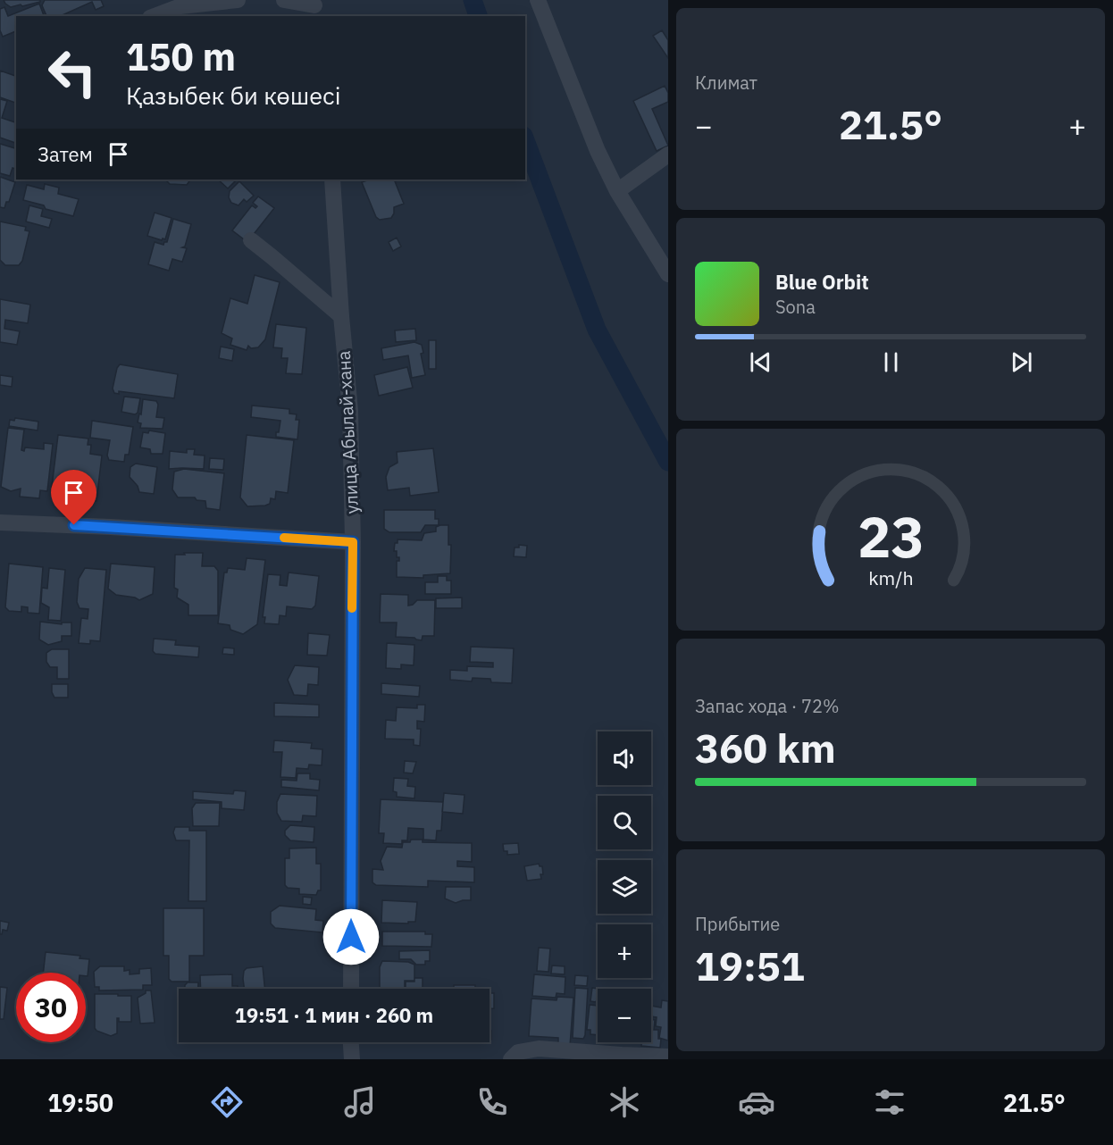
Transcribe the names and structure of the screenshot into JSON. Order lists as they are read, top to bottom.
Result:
{
  "streets": {
    "street": ["улица Абылай-хана"]
  },
  "page": {
    "tile": [
      "Климат",
      ["Запас хода · 72%", "360 km"],
      ["Прибытие", "19:51"]
    ],
    "turn": ["150 m", "Қазыбек би көшесі"],
    "heat": ["−", "21.5°", "+"],
    "then": "Затем",
    "song": ["Blue Orbit", "Sona"],
    "map_buttons": ["+", "−"],
    "limit": "30",
    "trip": "19:51 · 1 мин · 260 m",
    "tabs": ["19:50", "21.5°"],
    "gauge": ["23", "km/h"]
  }
}
